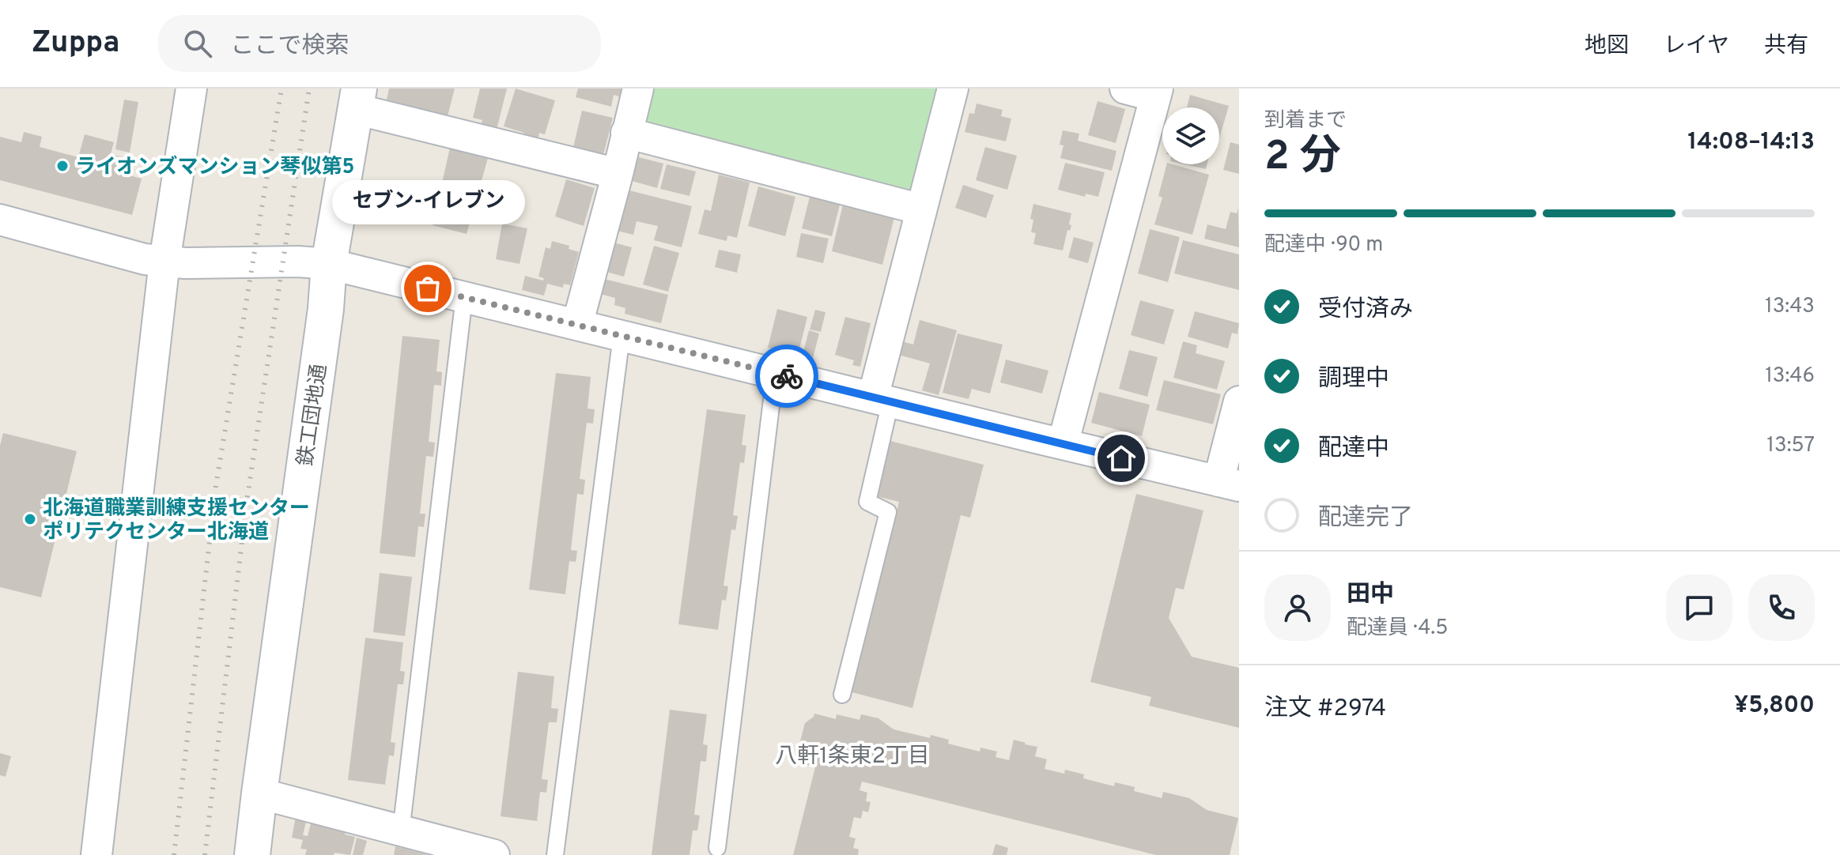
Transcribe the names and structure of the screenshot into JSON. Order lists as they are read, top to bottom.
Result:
{
  "streets": {
    "street": ["鉄工団地通"]
  },
  "districts": ["八軒1条東2丁目"],
  "places": ["ライオンズマンション琴似第5", "セブン-イレブン", "北海道職業訓練支援センター ポリテクセンター北海道"],
  "page": {
    "header": "Zuppa",
    "search": "ここで検索",
    "nav": ["地図", "レイヤ", "共有"],
    "heading": ["2 分", "到着まで", "14:08–14:13"],
    "panel": [
      "田中",
      "配達員 · 4.5",
      "注文 #2974",
      "¥5,800"
    ],
    "bubble": "セブン-イレブン",
    "bar": "配達中 · 90 m",
    "list": [
      ["受付済み", "13:43"],
      ["調理中", "13:46"],
      ["配達中", "13:57"],
      "配達完了"
    ]
  }
}
